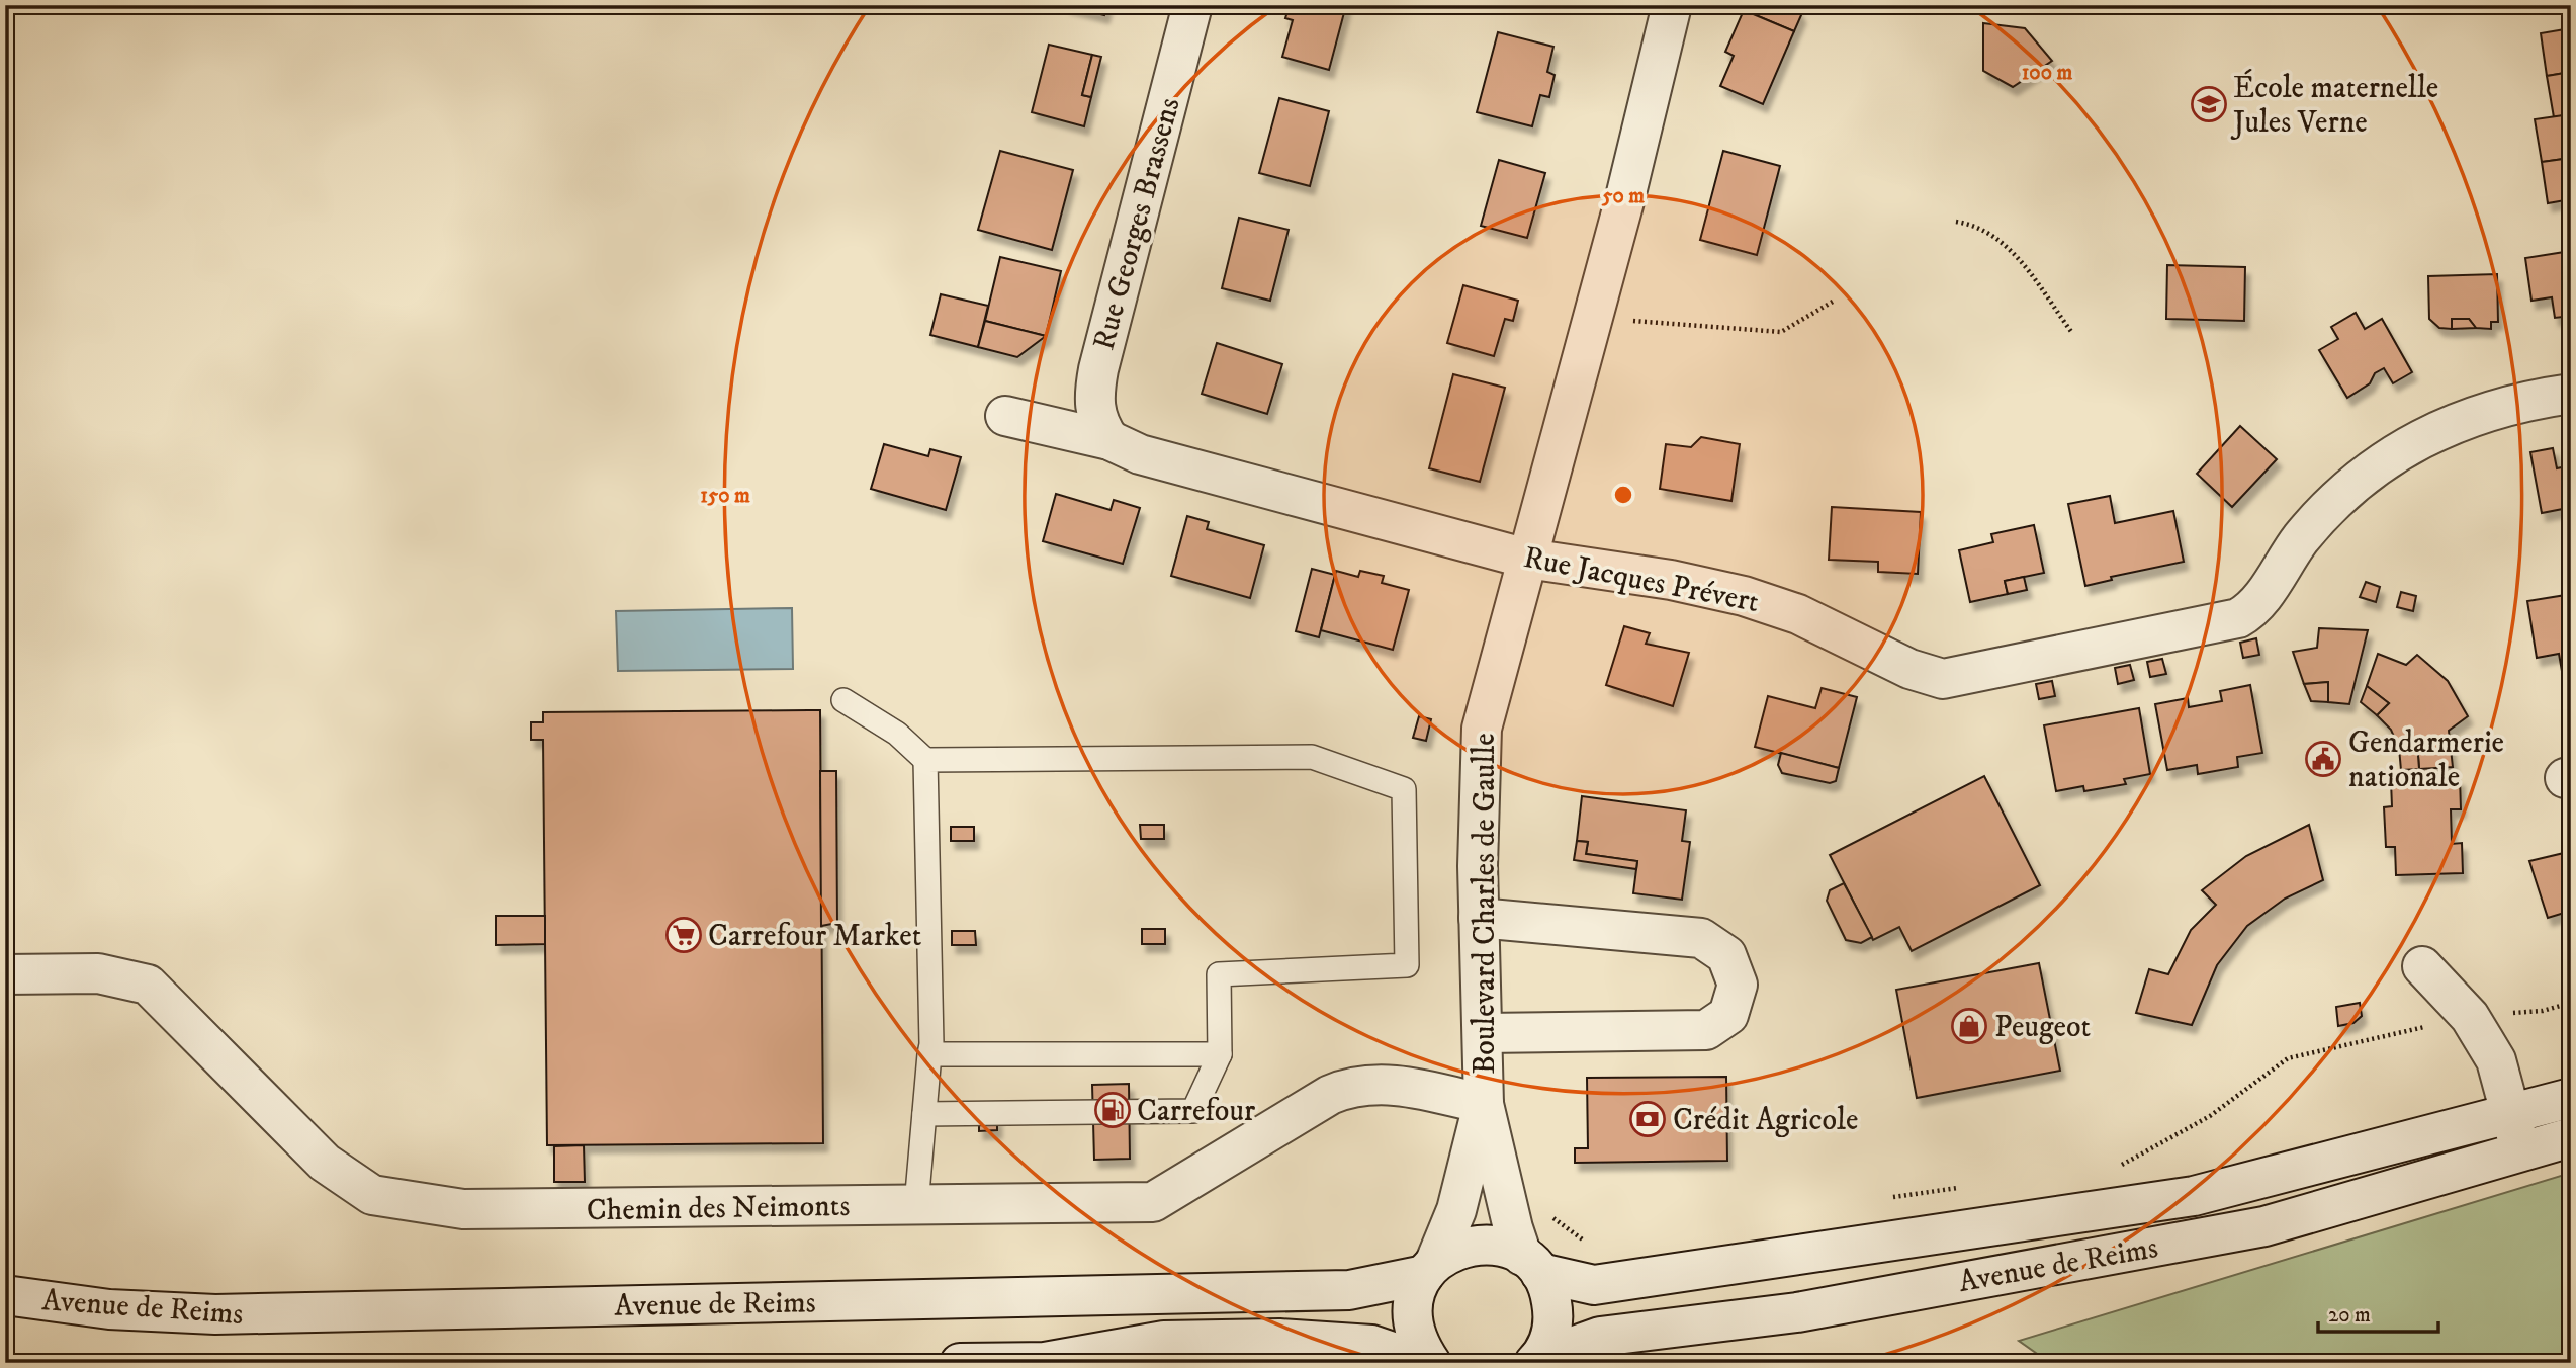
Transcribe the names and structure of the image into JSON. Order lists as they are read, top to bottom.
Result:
{
  "streets": {
    "street": [
      "Rue Georges Brassens",
      "Rue Jacques Prévert",
      "Boulevard Charles de Gaulle",
      "Chemin des Neimonts",
      "Avenue de Reims"
    ]
  },
  "crossings": [
    ["Rue Georges Brassens", "Rue Jacques Prévert"],
    ["Rue Jacques Prévert", "Boulevard Charles de Gaulle"],
    ["Boulevard Charles de Gaulle", "Chemin des Neimonts"],
    ["Boulevard Charles de Gaulle", "Avenue de Reims"]
  ],
  "places": {
    "school or university": ["École maternelle Jules Verne"],
    "public building": ["Gendarmerie nationale"],
    "supermarket": ["Carrefour Market"],
    "shop": ["Peugeot"],
    "fuel station": ["Carrefour"],
    "bank": ["Crédit Agricole"]
  },
  "scale_bar": "20 m",
  "rings": ["100 m", "50 m", "150 m"]
}
